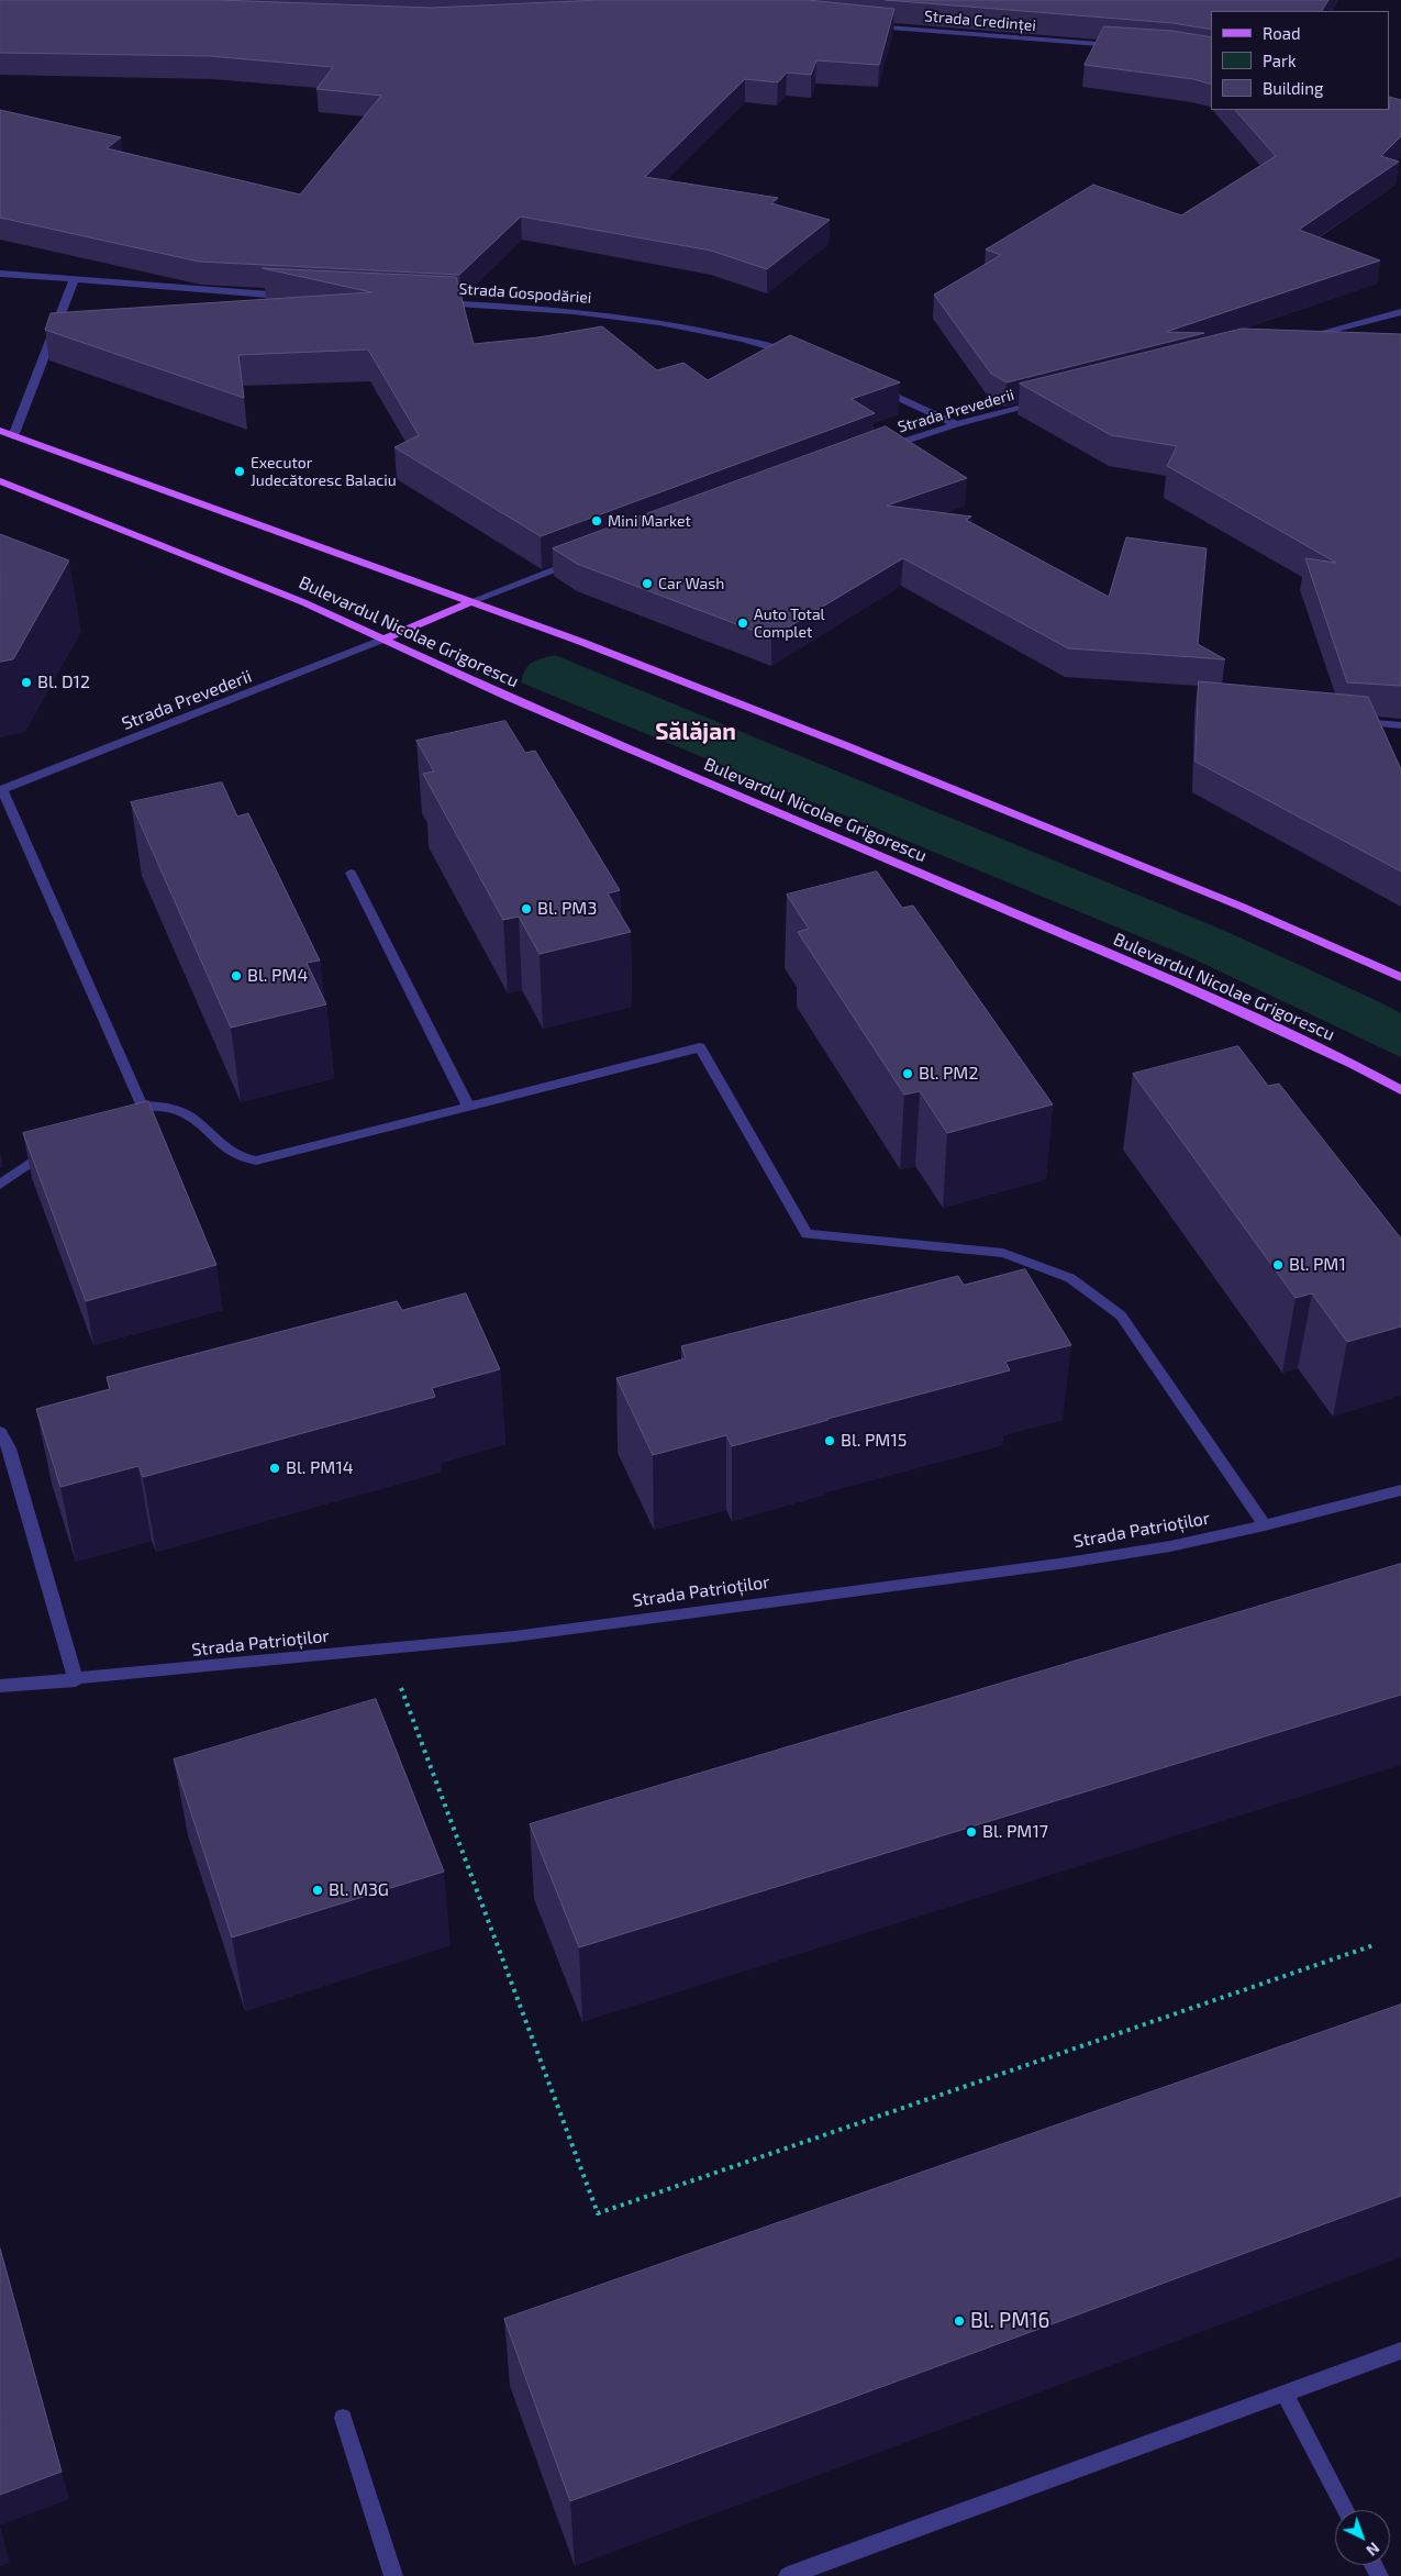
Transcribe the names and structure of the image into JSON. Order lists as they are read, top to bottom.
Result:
{
  "streets": {
    "main road": ["Bulevardul Nicolae Grigorescu"],
    "street": [
      "Strada Credinței",
      "Strada Gospodăriei",
      "Strada Prevederii",
      "Strada Patrioților"
    ]
  },
  "crossings": [
    ["Strada Prevederii", "Bulevardul Nicolae Grigorescu"]
  ],
  "districts": ["Sălăjan"],
  "places": [
    "Executor Judecătoresc Balaciu",
    "Mini Market",
    "Car Wash",
    "Auto Total Complet",
    "Bl. D12",
    "Bl. PM3",
    "Bl. PM4",
    "Bl. PM2",
    "Bl. PM1",
    "Bl. PM15",
    "Bl. PM14",
    "Bl. PM17",
    "Bl. M3G",
    "Bl. PM16"
  ],
  "legend": ["Road", "Park", "Building"],
  "north": "bottom right"
}
